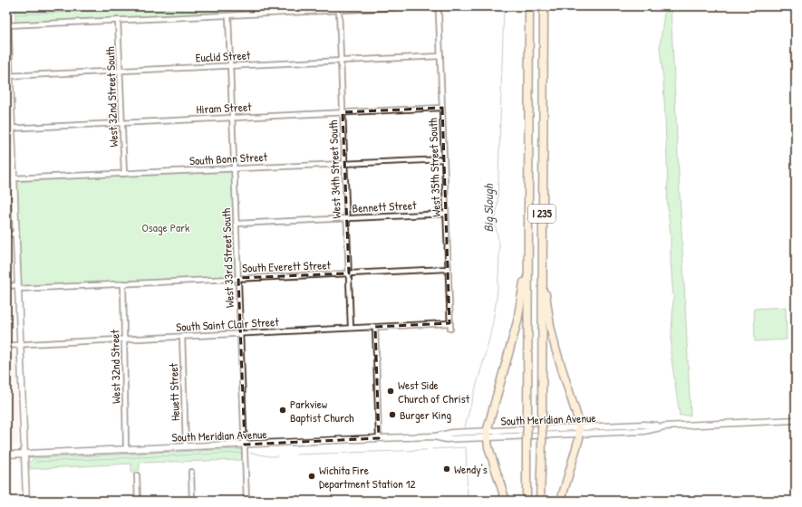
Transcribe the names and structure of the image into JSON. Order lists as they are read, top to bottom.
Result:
{
  "streets": {
    "highway": ["I 235"],
    "main road": ["South Meridian Avenue"],
    "street": [
      "Euclid Street",
      "West 32nd Street South",
      "Hiram Street",
      "South Bonn Street",
      "West 35th Street South",
      "West 34th Street South",
      "Bennett Street",
      "West 33rd Street South",
      "South Everett Street",
      "South Saint Clair Street",
      "West 32nd Street",
      "Heuett Street"
    ]
  },
  "crossings": [
    ["Euclid Street", "West 32nd Street South"],
    ["Euclid Street", "West 35th Street South"],
    ["Euclid Street", "West 34th Street South"],
    ["Euclid Street", "West 33rd Street South"],
    ["West 32nd Street South", "Hiram Street"],
    ["West 32nd Street South", "South Bonn Street"],
    ["Hiram Street", "West 35th Street South"],
    ["Hiram Street", "West 34th Street South"],
    ["Hiram Street", "West 33rd Street South"],
    ["South Bonn Street", "West 35th Street South"],
    ["South Bonn Street", "West 34th Street South"],
    ["South Bonn Street", "West 33rd Street South"],
    ["West 35th Street South", "Bennett Street"],
    ["West 35th Street South", "South Everett Street"],
    ["West 35th Street South", "South Saint Clair Street"],
    ["West 34th Street South", "Bennett Street"],
    ["West 34th Street South", "South Everett Street"],
    ["West 34th Street South", "South Saint Clair Street"],
    ["Bennett Street", "West 33rd Street South"],
    ["West 33rd Street South", "South Everett Street"],
    ["West 33rd Street South", "South Saint Clair Street"],
    ["West 33rd Street South", "South Meridian Avenue"],
    ["South Everett Street", "West 32nd Street"],
    ["South Saint Clair Street", "West 32nd Street"],
    ["South Saint Clair Street", "Heuett Street"],
    ["West 32nd Street", "South Meridian Avenue"],
    ["Heuett Street", "South Meridian Avenue"]
  ],
  "water": ["Big Slough"],
  "parks": ["Osage Park"],
  "places": [
    "West Side Church of Christ",
    "Parkview Baptist Church",
    "Burger King",
    "Wendy's",
    "Wichita Fire Department Station 12"
  ]
}
